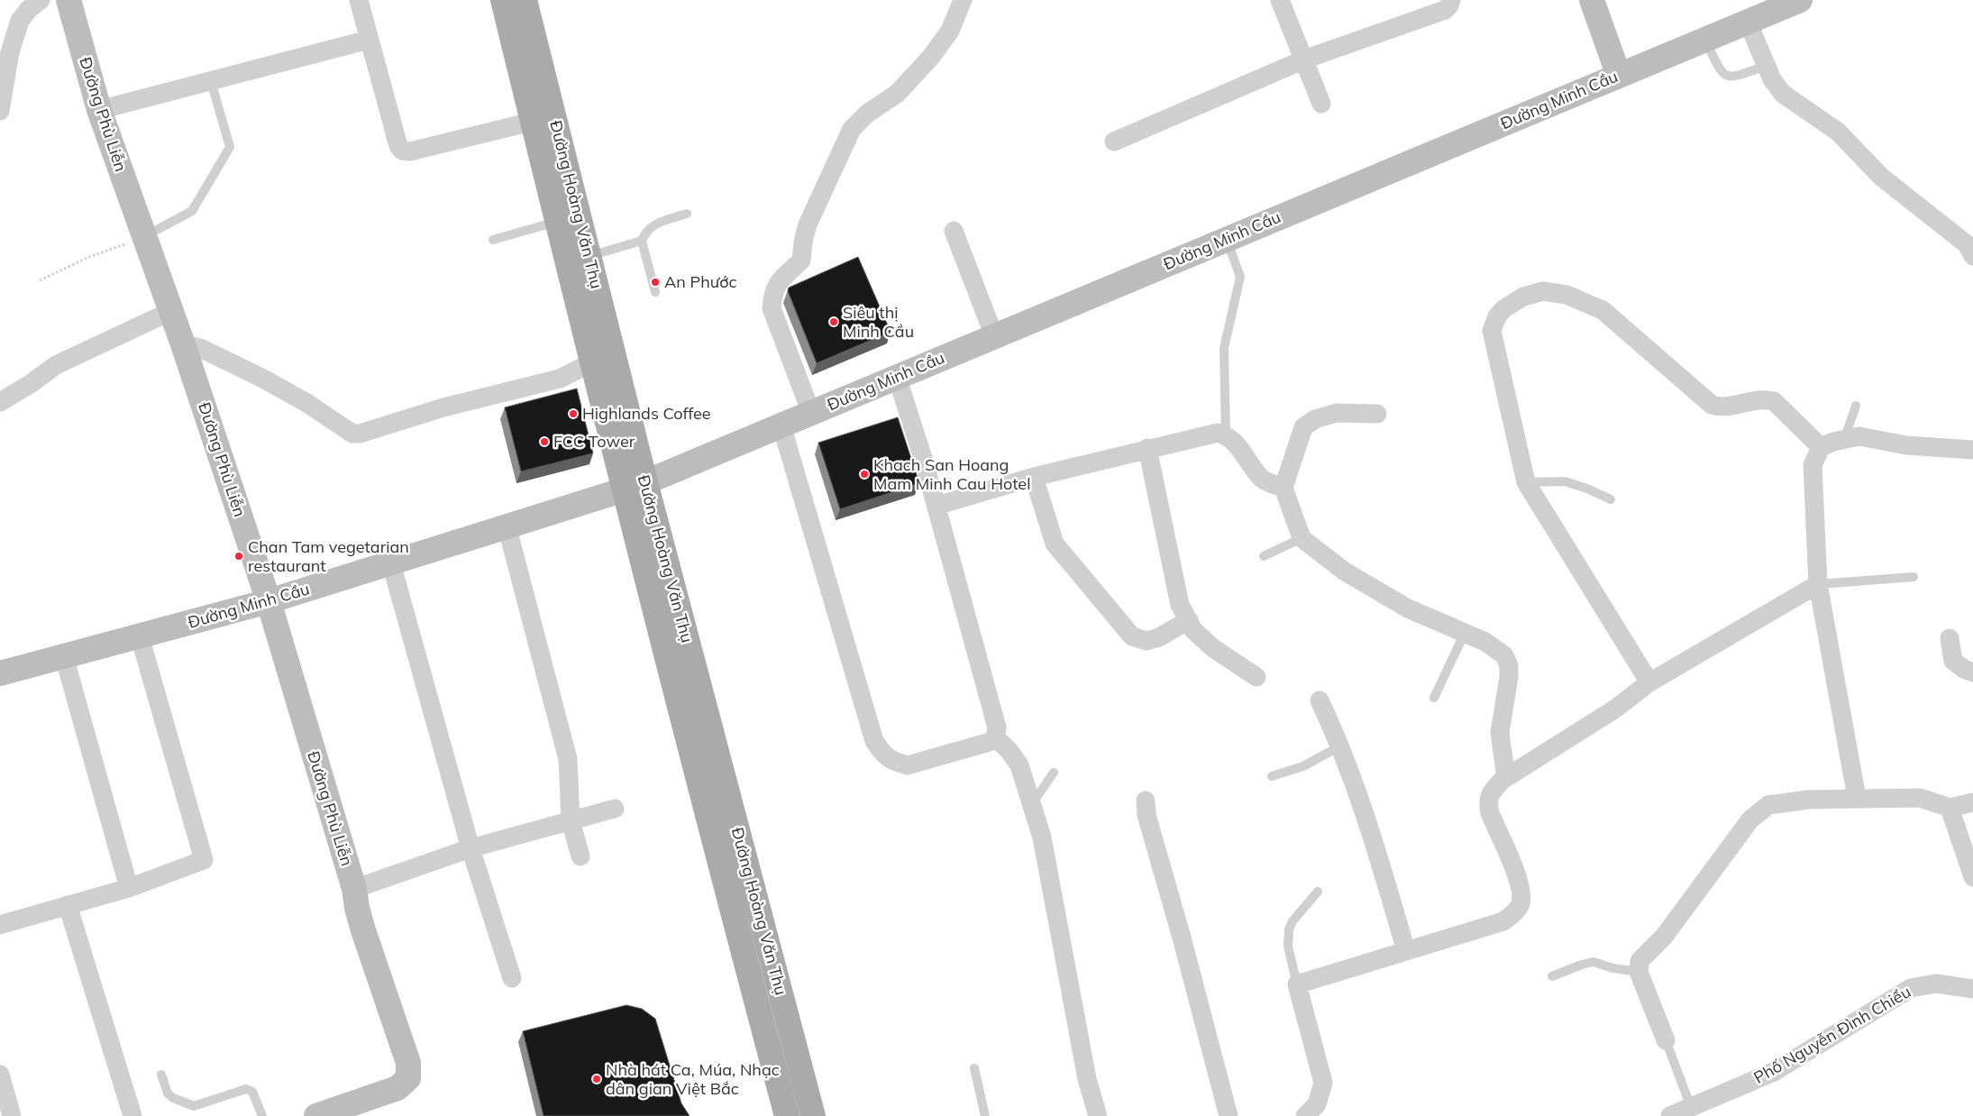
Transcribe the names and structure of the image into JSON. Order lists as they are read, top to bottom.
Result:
{
  "streets": {
    "main road": ["Đường Hoàng Văn Thụ"],
    "street": ["Đường Minh Cầu", "Đường Phù Liễn", "Phố Nguyễn Đình Chiểu"]
  },
  "crossings": [
    ["Đường Minh Cầu", "Đường Phù Liễn"],
    ["Đường Minh Cầu", "Đường Hoàng Văn Thụ"]
  ],
  "places": [
    "An Phước",
    "Siêu thị Minh Cầu",
    "Highlands Coffee",
    "FCC Tower",
    "Khach San Hoang Mam Minh Cau Hotel",
    "Chan Tam vegetarian restaurant",
    "Nhà hát Ca, Múa, Nhạc dân gian Việt Bắc"
  ]
}
